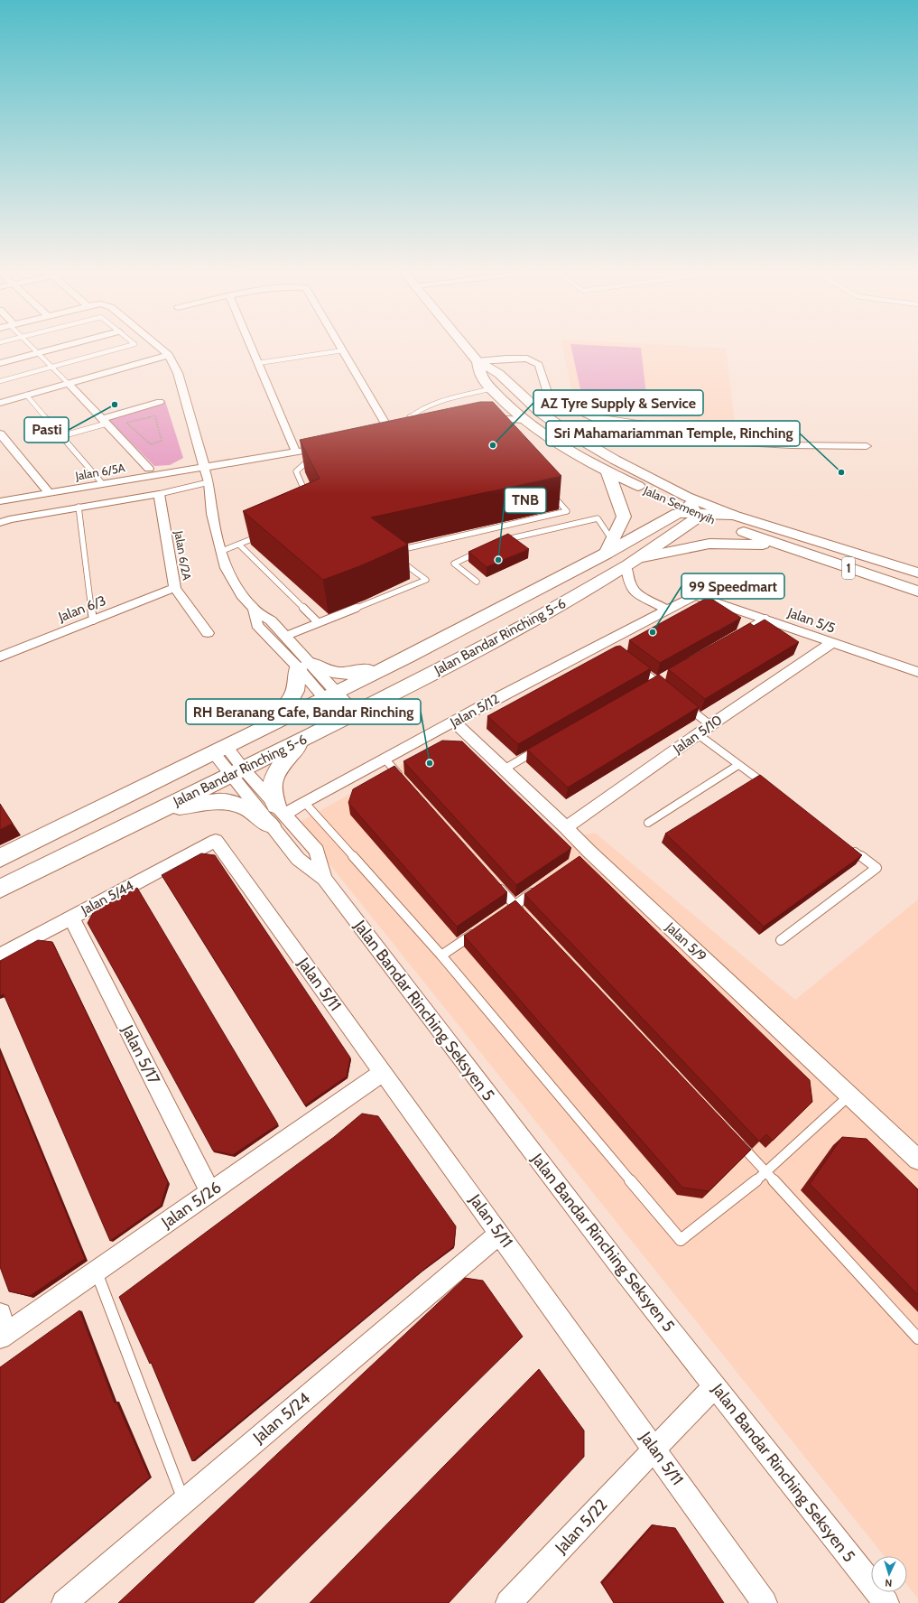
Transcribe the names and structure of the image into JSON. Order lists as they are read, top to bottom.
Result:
{
  "streets": {
    "main road": ["Jalan Semenyih", "1", "Jalan Bandar Rinching 5-6"],
    "street": [
      "Jalan 6/5A",
      "Jalan 6/2A",
      "Jalan 6/3",
      "Jalan 5/5",
      "Jalan 5/12",
      "Jalan 5/10",
      "Jalan 5/44",
      "Jalan 5/9",
      "Jalan 5/11",
      "Jalan Bandar Rinching Seksyen 5",
      "Jalan 5/17",
      "Jalan 5/26",
      "Jalan 5/24",
      "Jalan 5/22"
    ]
  },
  "crossings": [
    ["Jalan Semenyih", "Jalan Bandar Rinching 5-6"],
    ["Jalan 6/2A", "Jalan 6/3"],
    ["Jalan 5/5", "Jalan 5/12"],
    ["Jalan 5/5", "Jalan 5/10"],
    ["Jalan 5/12", "Jalan 5/9"],
    ["Jalan 5/12", "Jalan Bandar Rinching Seksyen 5"],
    ["Jalan 5/10", "Jalan 5/9"],
    ["Jalan 5/44", "Jalan 5/11"],
    ["Jalan 5/44", "Jalan 5/17"],
    ["Jalan 5/11", "Jalan 5/26"],
    ["Jalan 5/11", "Jalan 5/24"],
    ["Jalan 5/11", "Jalan 5/22"],
    ["Jalan Bandar Rinching Seksyen 5", "Jalan 5/22"],
    ["Jalan 5/17", "Jalan 5/26"]
  ],
  "places": [
    "Pasti",
    "AZ Tyre Supply & Service",
    "Sri Mahamariamman Temple, Rinching",
    "TNB",
    "99 Speedmart",
    "RH Beranang Cafe, Bandar Rinching"
  ],
  "north": "bottom"
}
